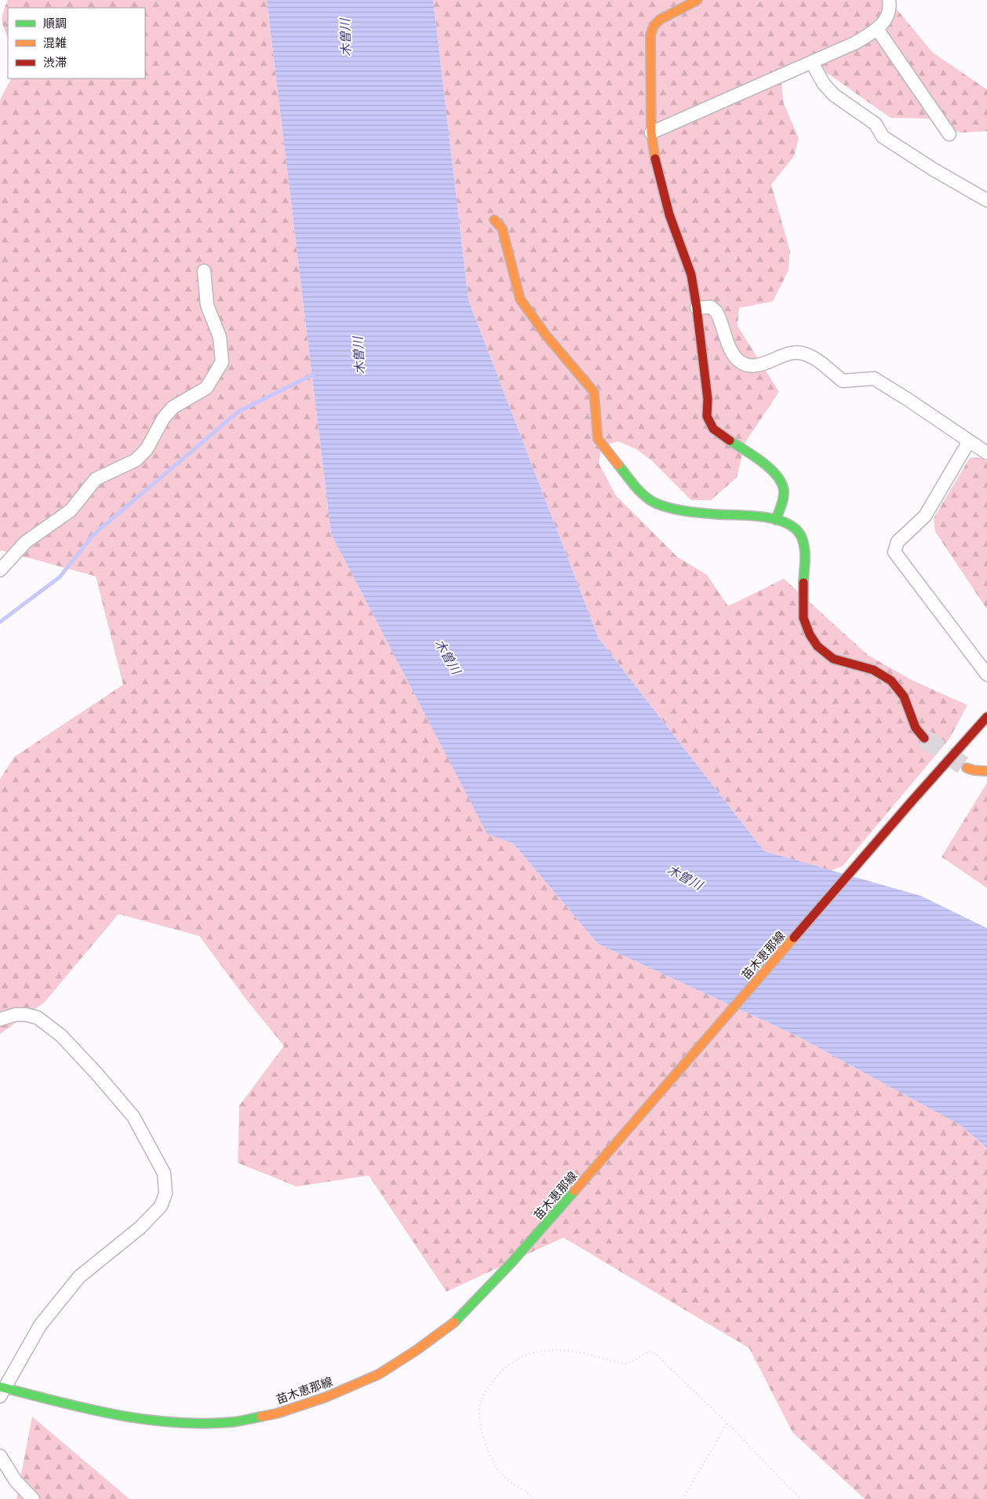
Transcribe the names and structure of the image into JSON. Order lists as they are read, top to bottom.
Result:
{
  "streets": {
    "street": ["苗木恵那線"]
  },
  "water": ["木曽川"],
  "legend": ["順調", "混雑", "渋滞"]
}
